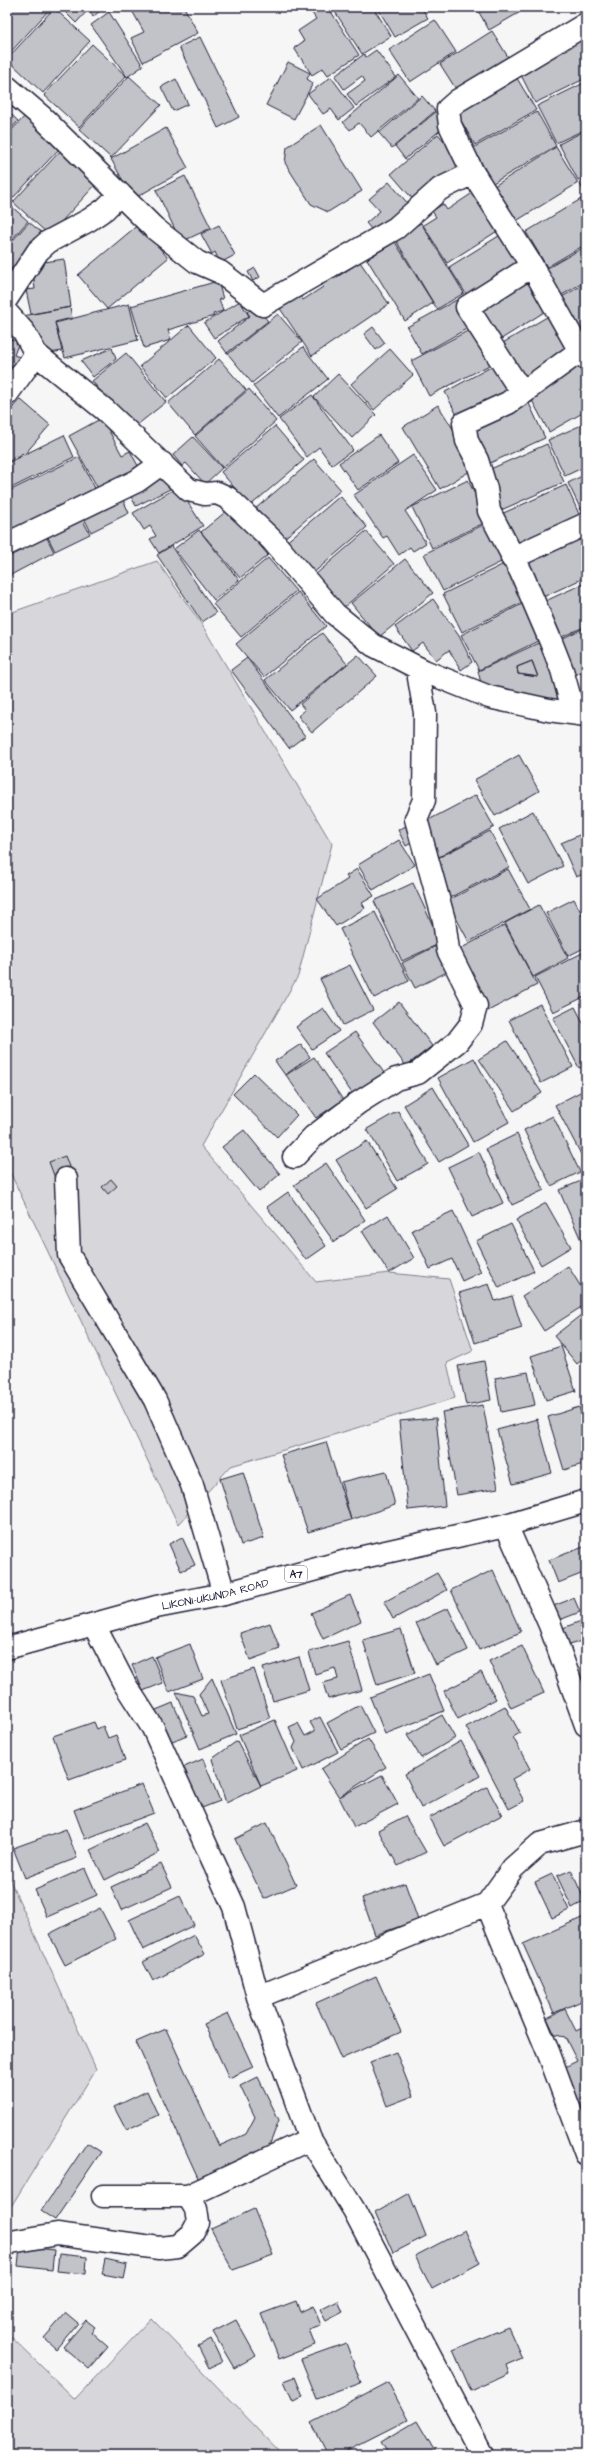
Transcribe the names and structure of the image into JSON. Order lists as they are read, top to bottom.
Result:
{
  "streets": {
    "main road": ["A7", "LIKONI-UKUNDA ROAD"]
  }
}
